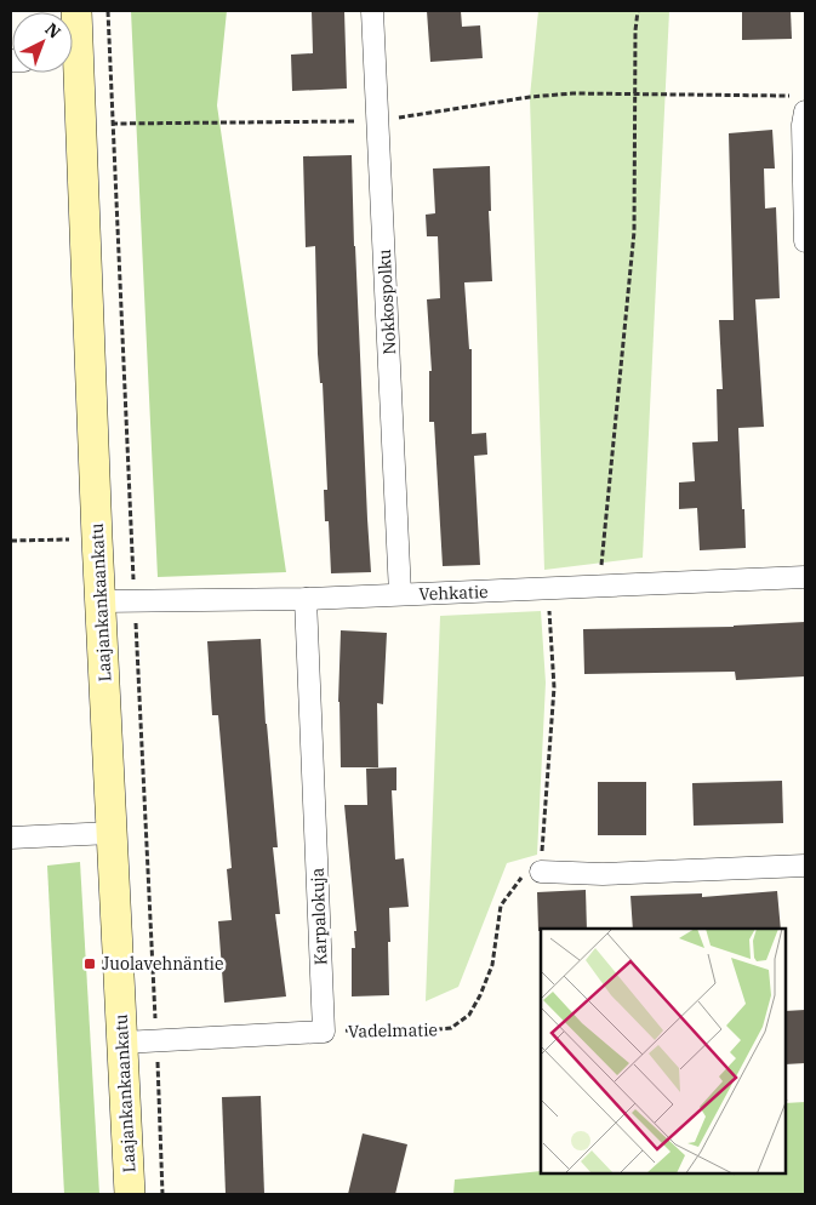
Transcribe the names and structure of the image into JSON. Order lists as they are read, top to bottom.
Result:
{
  "streets": {
    "street": [
      "Nokkospolku",
      "Vehkatie",
      "Laajankankaankatu",
      "Karpalokuja"
    ],
    "path": ["Vadelmatie"]
  },
  "crossings": [
    ["Nokkospolku", "Vehkatie"],
    ["Vehkatie", "Laajankankaankatu"],
    ["Vehkatie", "Karpalokuja"],
    ["Karpalokuja", "Vadelmatie"]
  ],
  "places": {
    "transit": ["Juolavehnäntie"]
  },
  "north": "top right"
}
